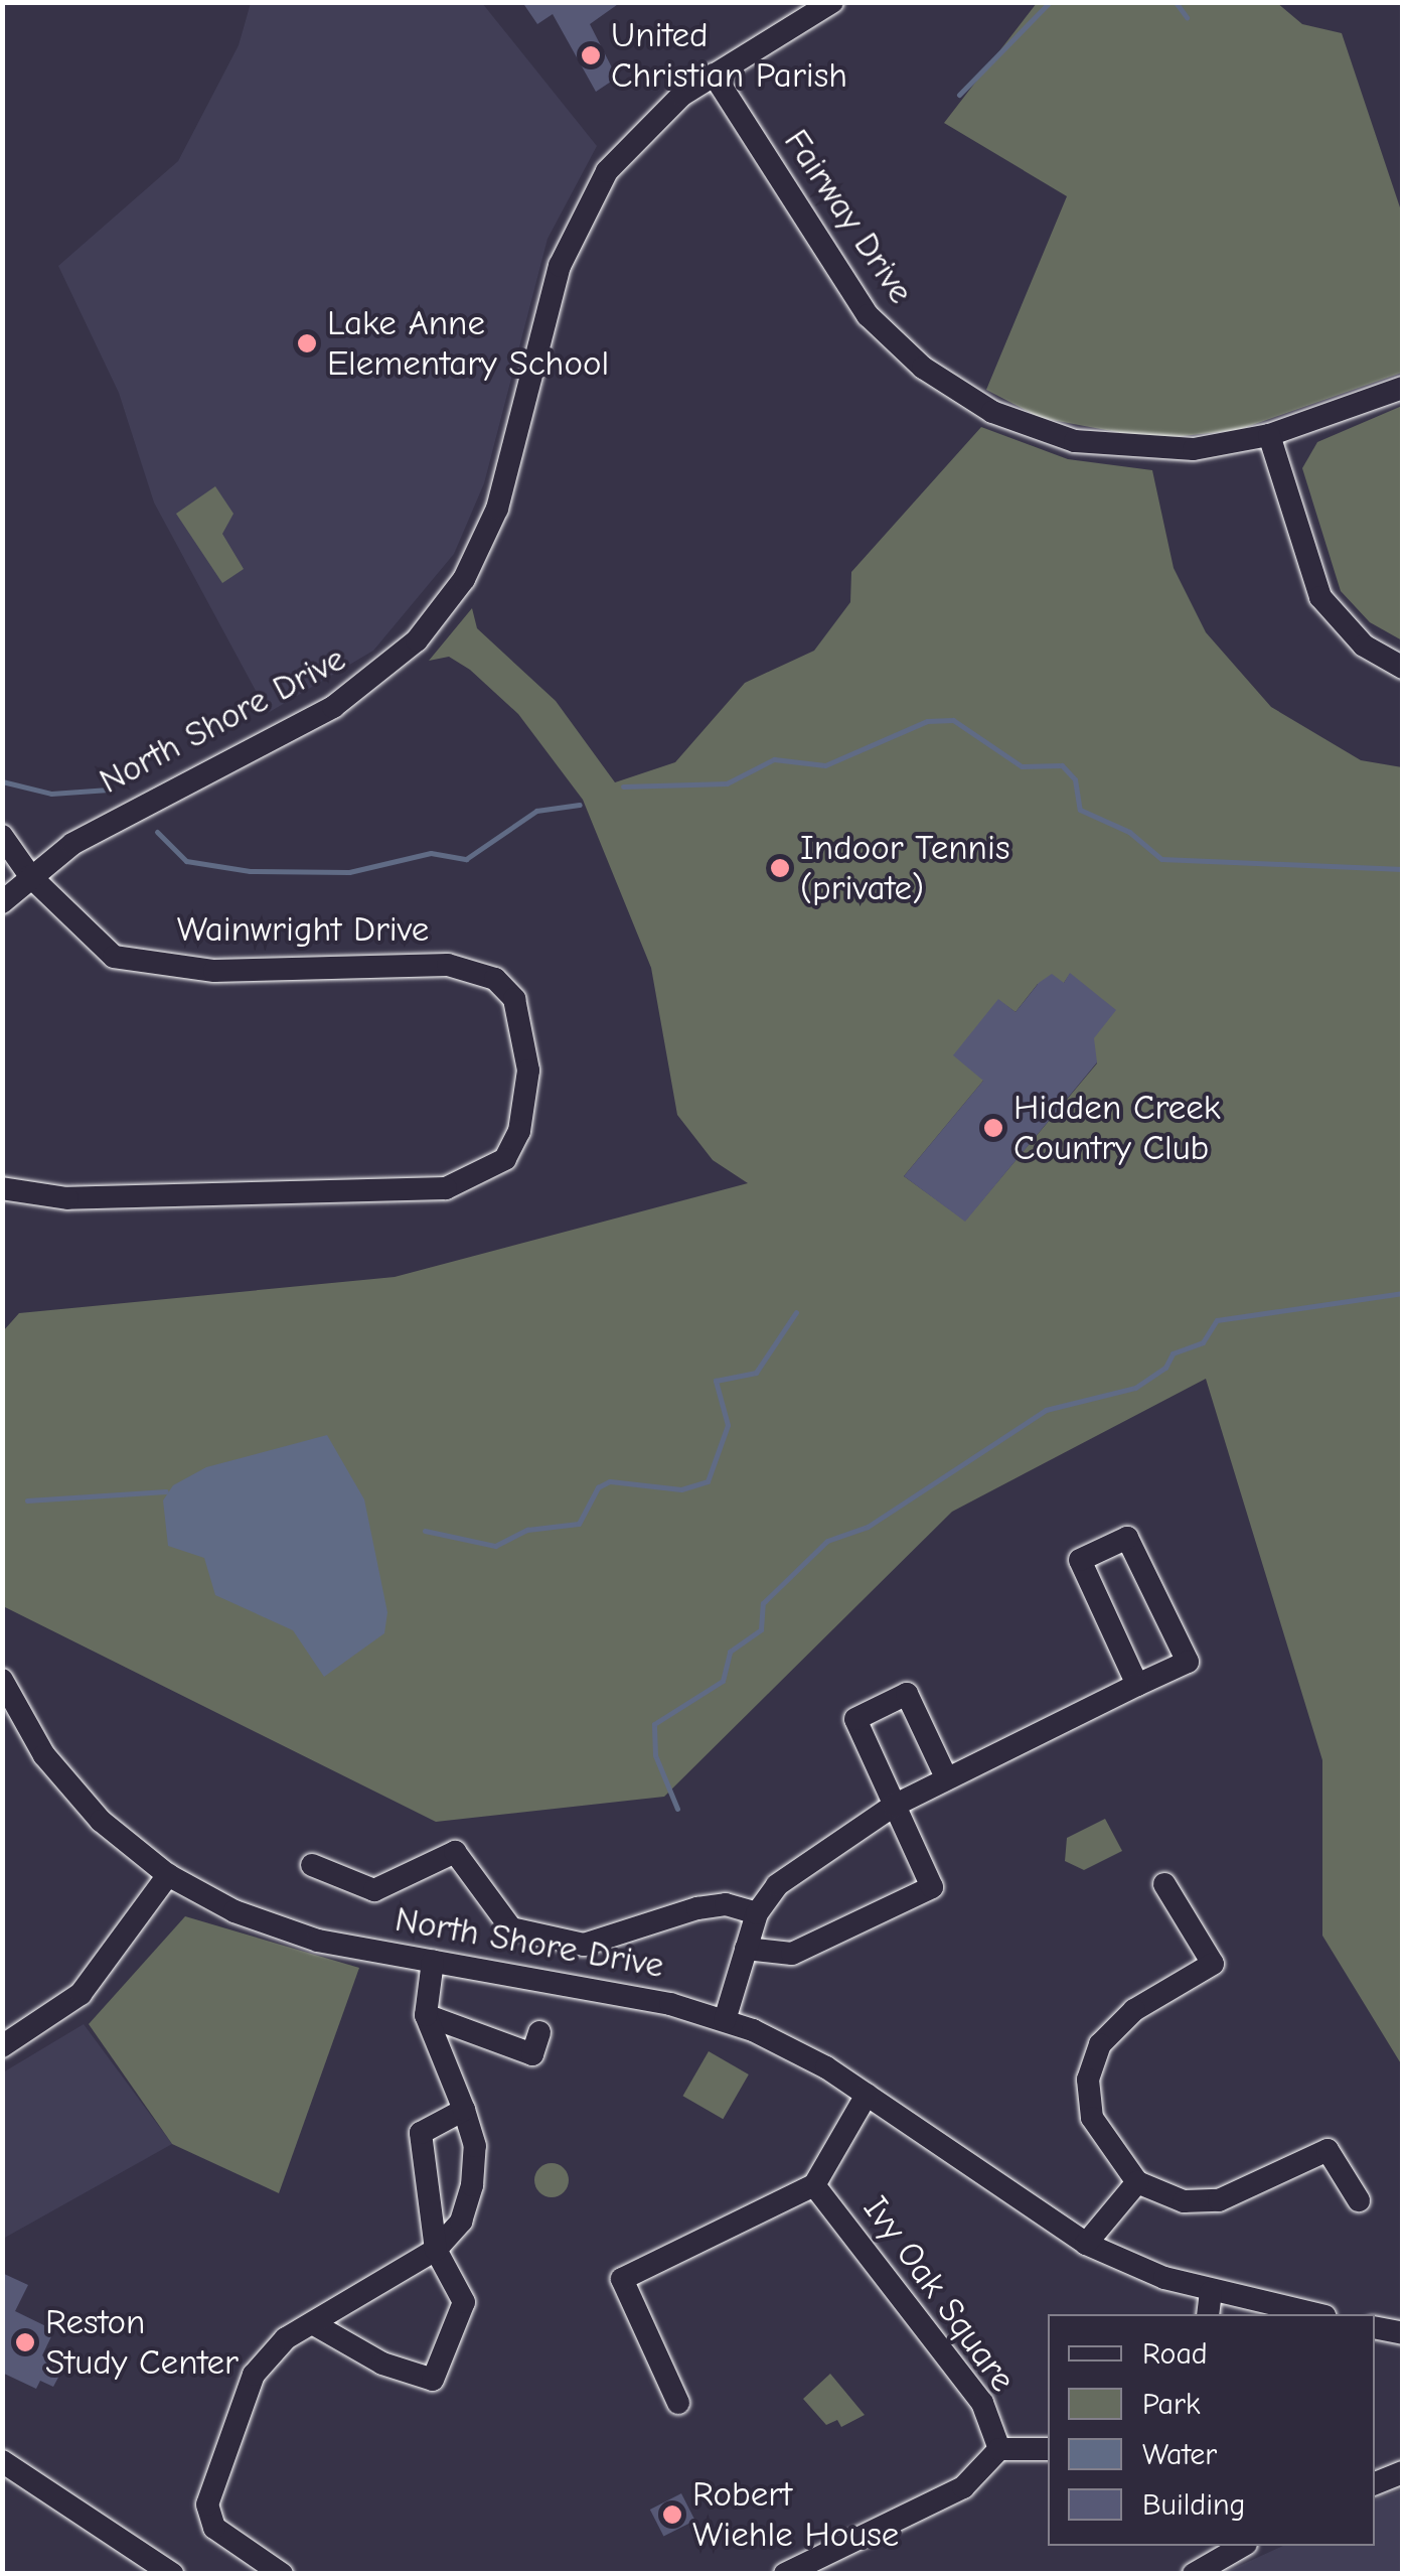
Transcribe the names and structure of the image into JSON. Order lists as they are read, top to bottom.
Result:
{
  "streets": {
    "street": [
      "Fairway Drive",
      "North Shore Drive",
      "Wainwright Drive",
      "Ivy Oak Square"
    ]
  },
  "crossings": [
    ["Fairway Drive", "North Shore Drive"],
    ["North Shore Drive", "Wainwright Drive"],
    ["North Shore Drive", "Ivy Oak Square"]
  ],
  "places": [
    "United Christian Parish",
    "Lake Anne Elementary School",
    "Indoor Tennis (private)",
    "Hidden Creek Country Club",
    "Reston Study Center",
    "Robert Wiehle House"
  ],
  "legend": [
    "Road",
    "Park",
    "Water",
    "Building"
  ]
}
